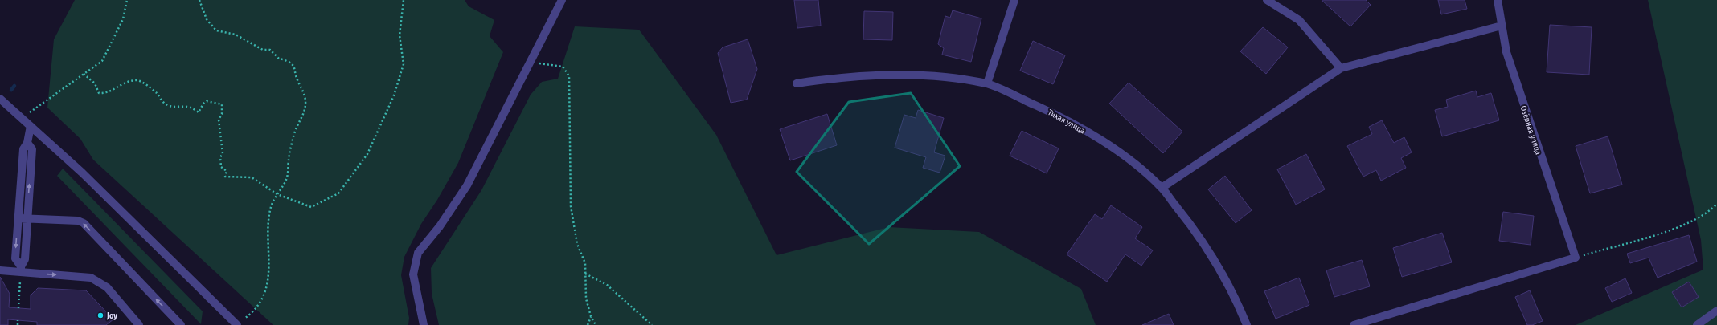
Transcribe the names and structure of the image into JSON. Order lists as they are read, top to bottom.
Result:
{
  "streets": {
    "street": ["Тихая улица", "Озёрная улица"]
  },
  "places": ["Joy"]
}
